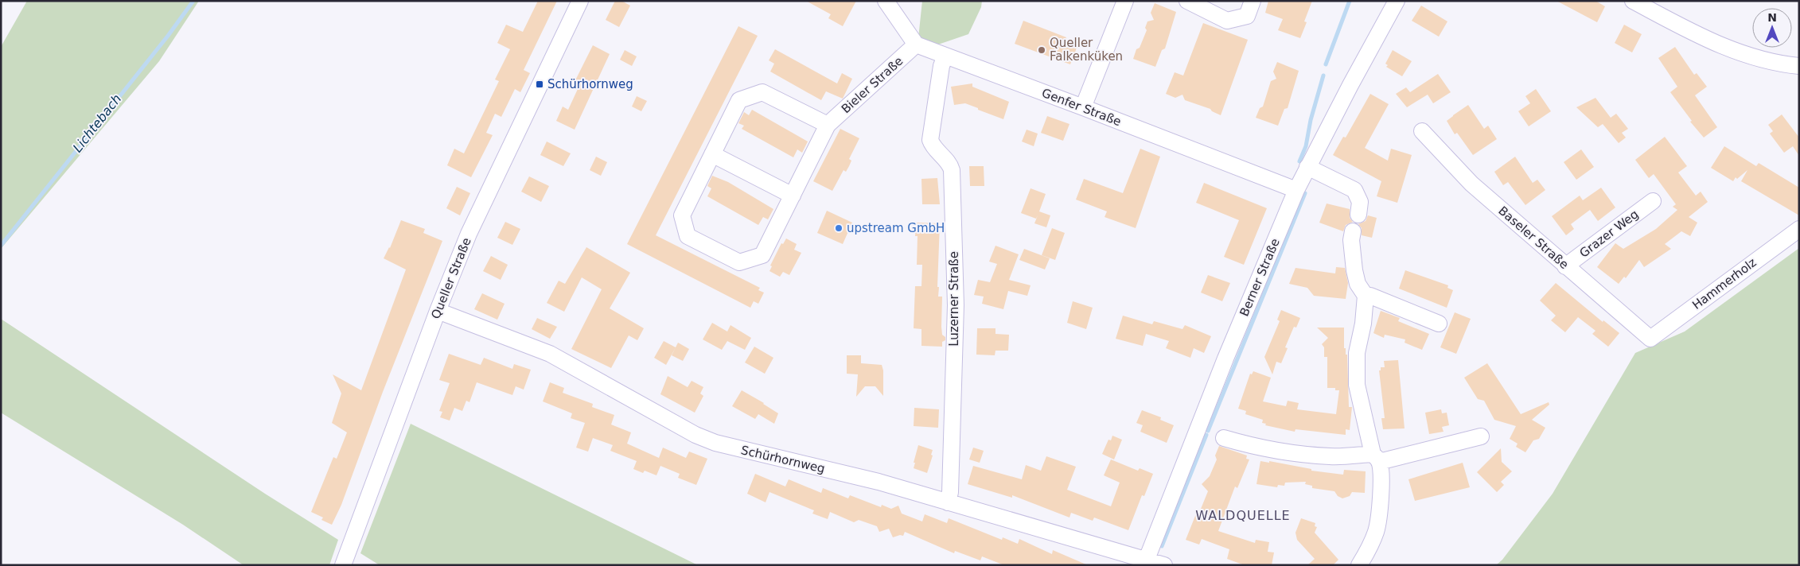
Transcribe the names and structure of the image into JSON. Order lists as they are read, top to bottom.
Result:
{
  "streets": {
    "street": [
      "Bieler Straße",
      "Genfer Straße",
      "Grazer Weg",
      "Baseler Straße",
      "Berner Straße",
      "Queller Straße",
      "Hammerholz",
      "Luzerner Straße",
      "Schürhornweg"
    ]
  },
  "crossings": [
    ["Bieler Straße", "Genfer Straße"],
    ["Genfer Straße", "Berner Straße"],
    ["Genfer Straße", "Luzerner Straße"],
    ["Grazer Weg", "Baseler Straße"],
    ["Baseler Straße", "Hammerholz"],
    ["Berner Straße", "Schürhornweg"],
    ["Queller Straße", "Schürhornweg"],
    ["Luzerner Straße", "Schürhornweg"]
  ],
  "districts": ["WALDQUELLE"],
  "water": ["Lichtebach"],
  "places": {
    "other": ["Queller Falkenküken", "upstream GmbH"],
    "transit": ["Schürhornweg"]
  },
  "north": "top"
}
